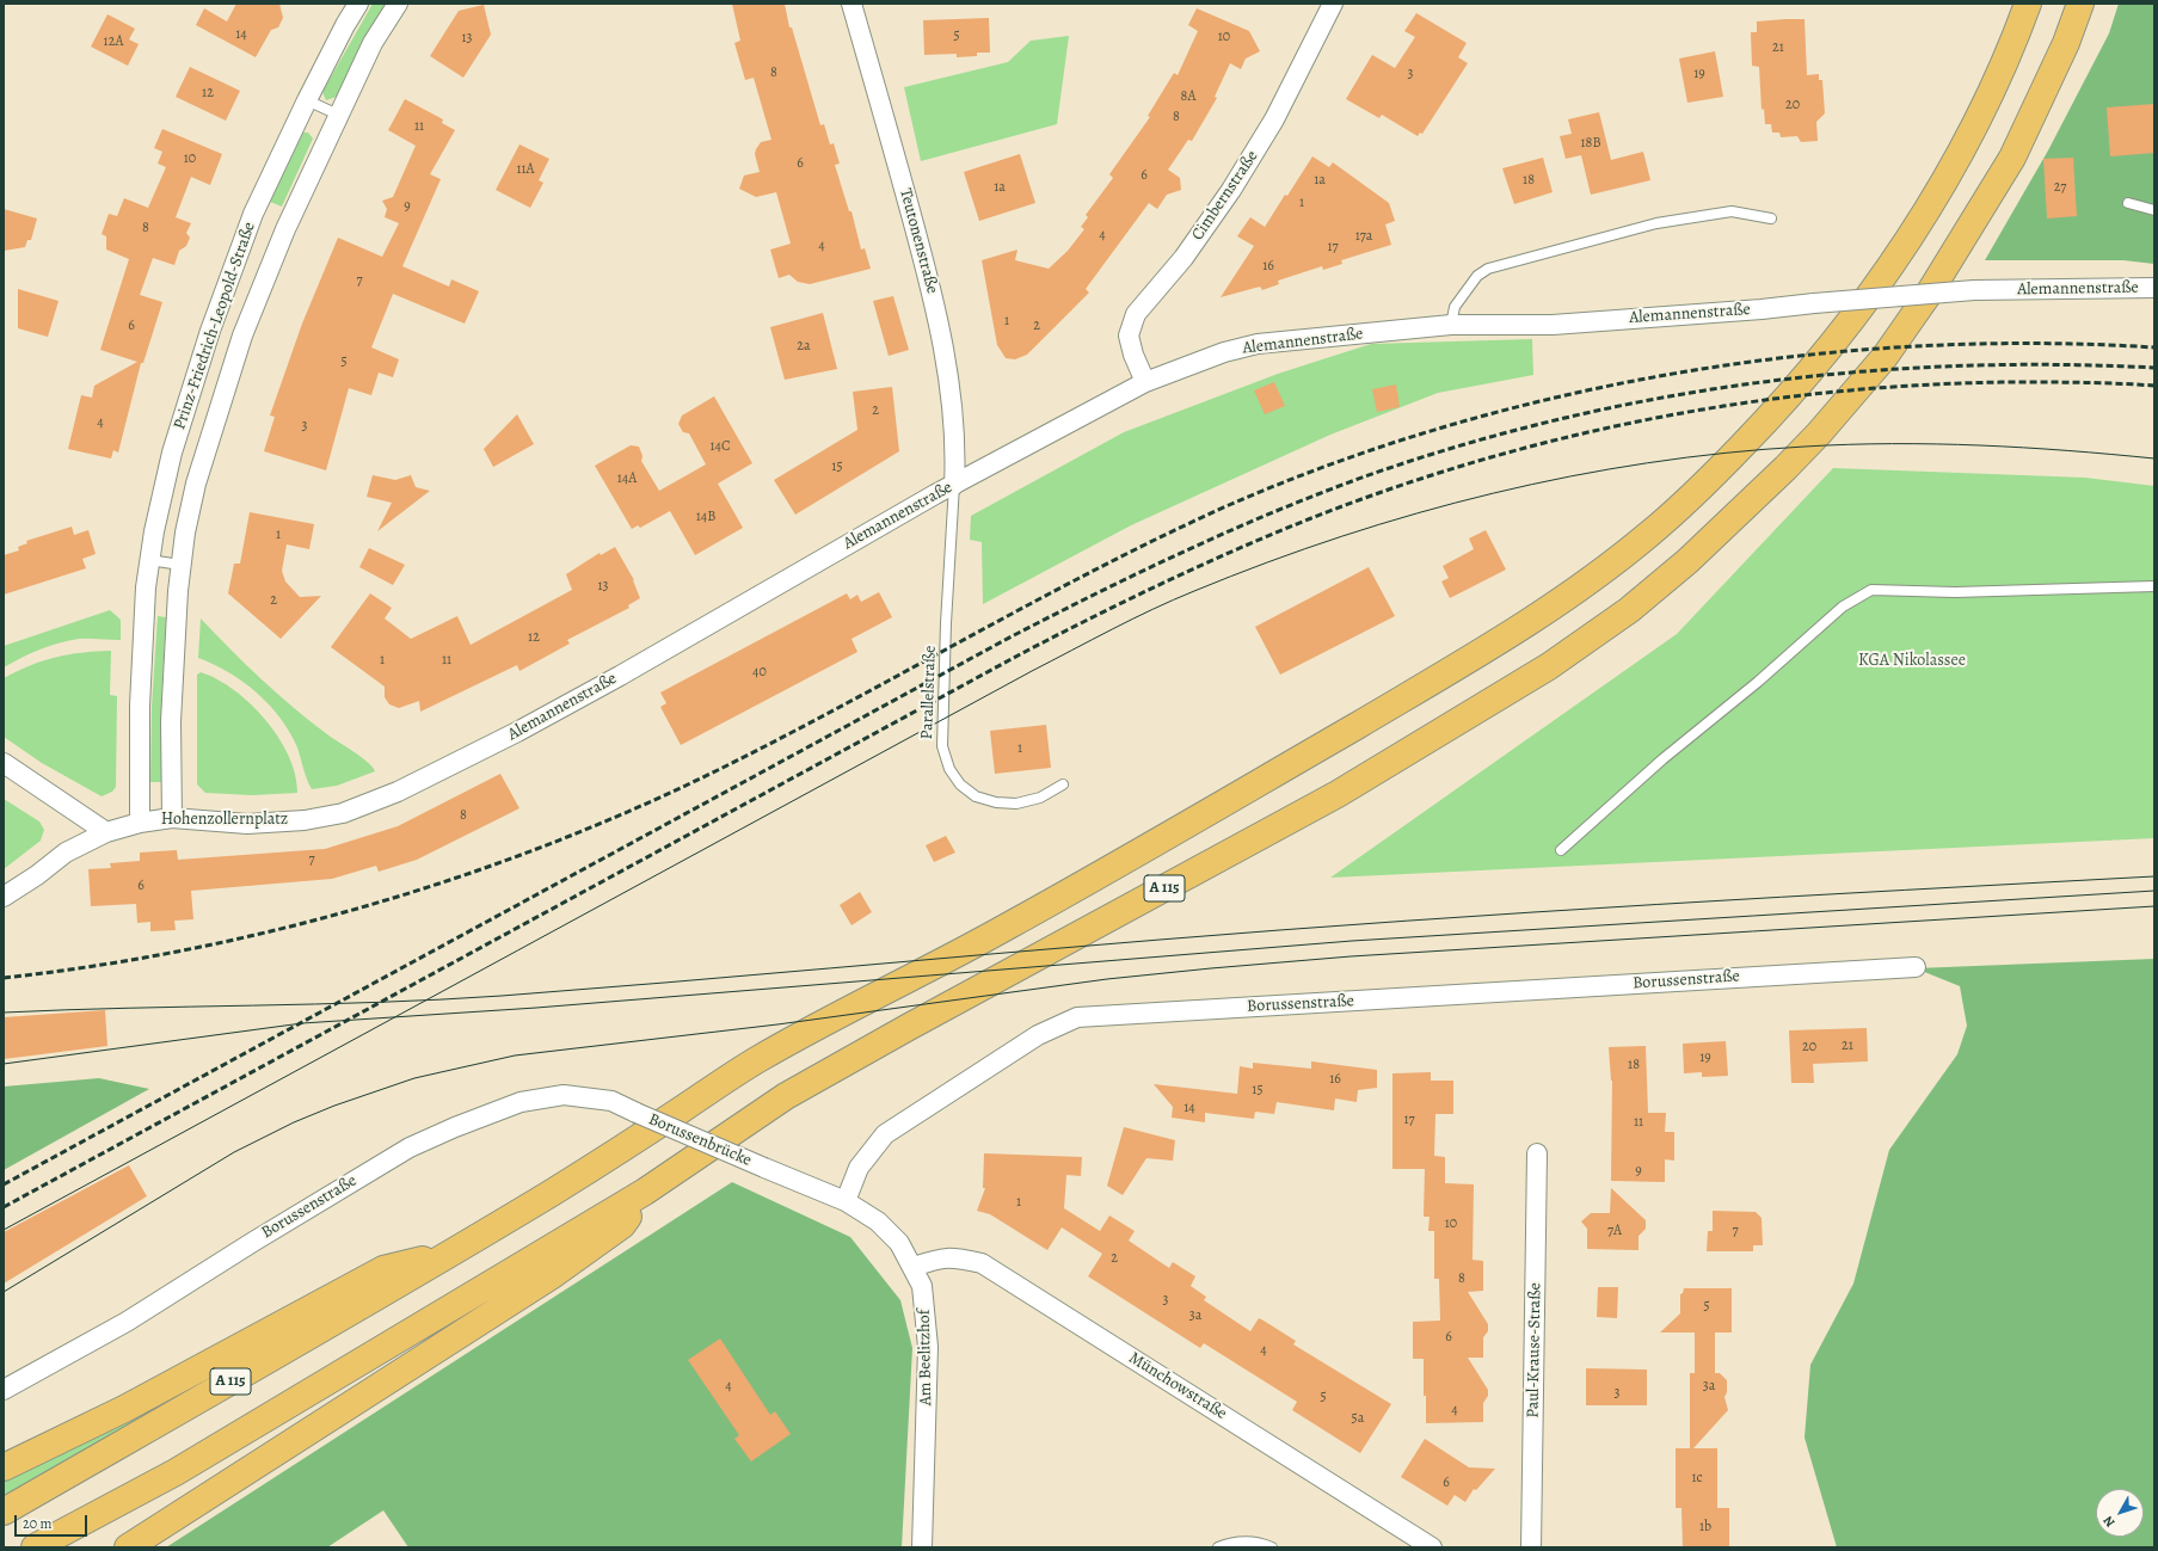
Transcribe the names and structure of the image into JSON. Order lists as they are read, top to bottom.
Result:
{
  "streets": {
    "highway": ["A 115"],
    "street": [
      "Cimbernstraße",
      "Teutonenstraße",
      "Alemannenstraße",
      "Prinz-Friedrich-Leopold-Straße",
      "Hohenzollernplatz",
      "Borussenstraße",
      "Borussenbrücke",
      "Paul-Krause-Straße",
      "Am Beelitzhof",
      "Münchowstraße"
    ],
    "lane": ["Parallelstraße"]
  },
  "crossings": [
    ["Cimbernstraße", "Alemannenstraße"],
    ["Teutonenstraße", "Alemannenstraße"],
    ["Teutonenstraße", "Parallelstraße"],
    ["Alemannenstraße", "Parallelstraße"],
    ["Alemannenstraße", "Hohenzollernplatz"],
    ["Prinz-Friedrich-Leopold-Straße", "Hohenzollernplatz"],
    ["Borussenstraße", "Borussenbrücke"],
    ["Borussenstraße", "Am Beelitzhof"],
    ["Borussenbrücke", "Am Beelitzhof"],
    ["Am Beelitzhof", "Münchowstraße"]
  ],
  "parks": ["KGA Nikolassee"],
  "house_numbers": [
    "14",
    "5",
    "10",
    "13",
    "12A",
    "21",
    "8",
    "3",
    "19",
    "12",
    "8A",
    "20",
    "8",
    "11",
    "18B",
    "10",
    "6",
    "11A",
    "6",
    "1a",
    "18",
    "1a",
    "27",
    "1",
    "9",
    "8",
    "4",
    "17a",
    "4",
    "17",
    "16",
    "7",
    "1",
    "6",
    "2",
    "2a",
    "5",
    "2",
    "4",
    "3",
    "14C",
    "15",
    "14A",
    "14B",
    "1",
    "13",
    "2",
    "12",
    "1",
    "11",
    "40",
    "1",
    "8",
    "7",
    "6",
    "21",
    "20",
    "19",
    "18",
    "16",
    "15",
    "14",
    "17",
    "11",
    "9",
    "1",
    "10",
    "7A",
    "7",
    "2",
    "8",
    "3",
    "5",
    "3a",
    "6",
    "4",
    "4",
    "3a",
    "3",
    "5",
    "4",
    "5a",
    "1c",
    "6",
    "1b"
  ],
  "scale_bar": "20 m",
  "north": "bottom left"
}
